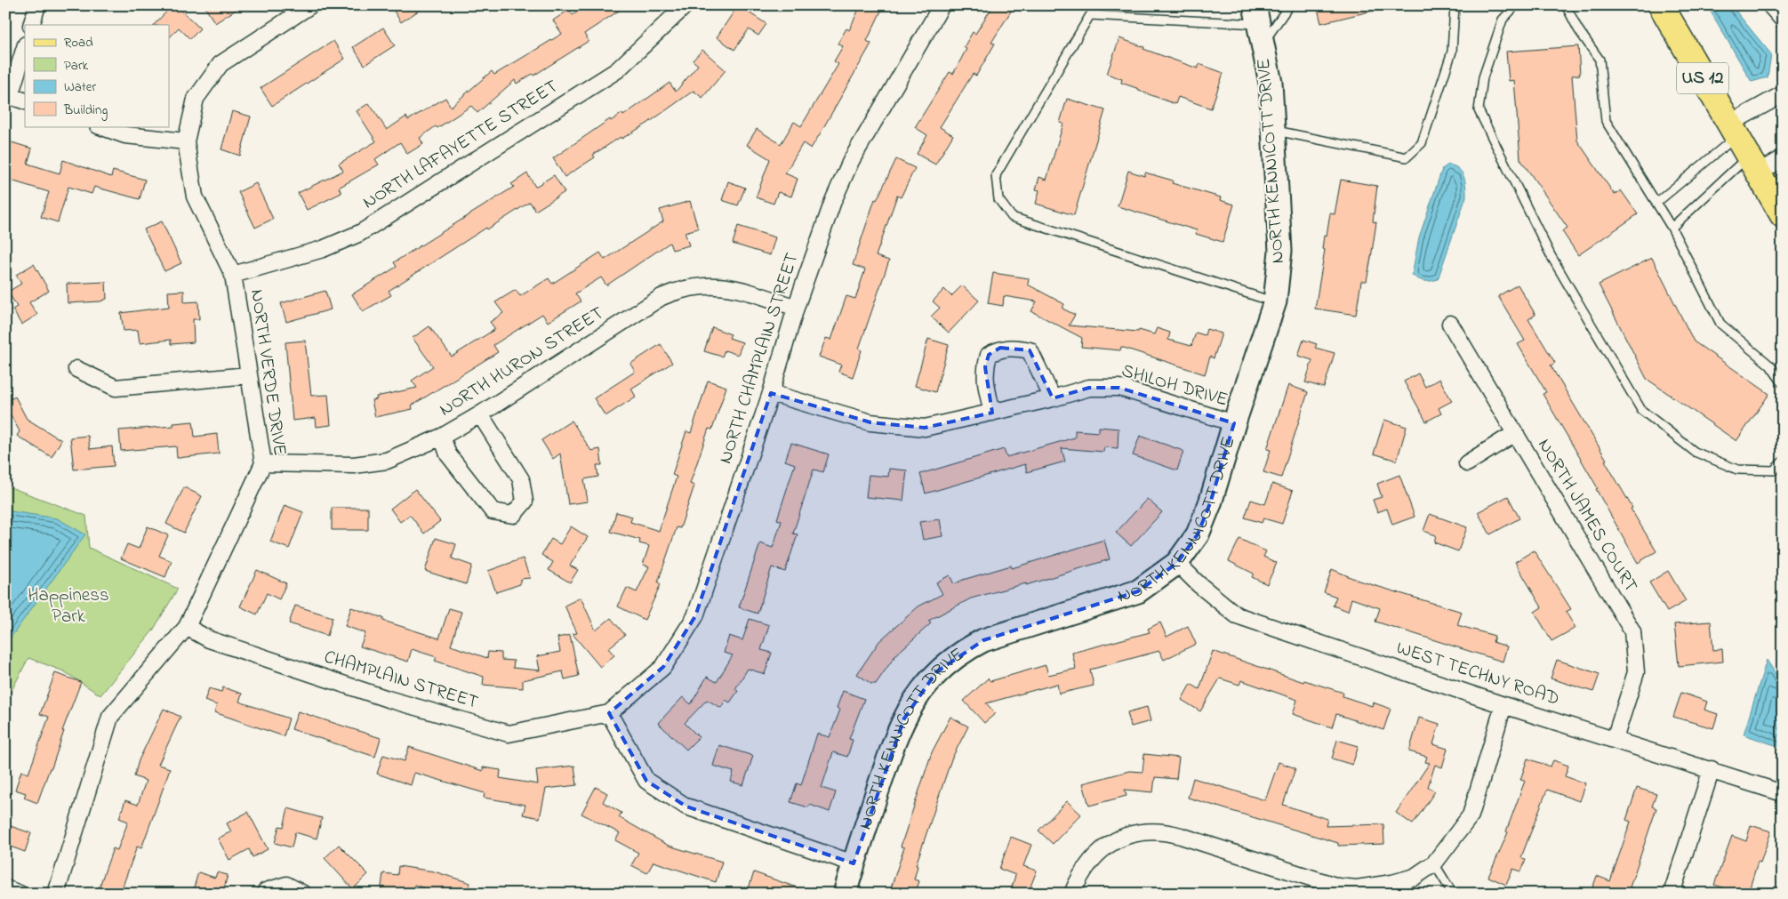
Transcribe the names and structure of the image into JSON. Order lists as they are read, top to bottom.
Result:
{
  "streets": {
    "main road": ["US 12"],
    "street": [
      "NORTH LAFAYETTE STREET",
      "NORTH KENNICOTT DRIVE",
      "NORTH CHAMPLAIN STREET",
      "NORTH HURON STREET",
      "NORTH VERDE DRIVE",
      "SHILOH DRIVE",
      "NORTH JAMES COURT",
      "WEST TECHNY ROAD",
      "CHAMPLAIN STREET"
    ]
  },
  "crossings": [
    ["NORTH LAFAYETTE STREET", "NORTH VERDE DRIVE"],
    ["NORTH KENNICOTT DRIVE", "SHILOH DRIVE"],
    ["NORTH KENNICOTT DRIVE", "WEST TECHNY ROAD"],
    ["NORTH CHAMPLAIN STREET", "NORTH HURON STREET"],
    ["NORTH CHAMPLAIN STREET", "SHILOH DRIVE"],
    ["NORTH CHAMPLAIN STREET", "CHAMPLAIN STREET"],
    ["NORTH HURON STREET", "NORTH VERDE DRIVE"],
    ["NORTH VERDE DRIVE", "CHAMPLAIN STREET"],
    ["NORTH JAMES COURT", "WEST TECHNY ROAD"]
  ],
  "parks": ["Happiness Park"],
  "legend": [
    "Road",
    "Park",
    "Water",
    "Building"
  ]
}
